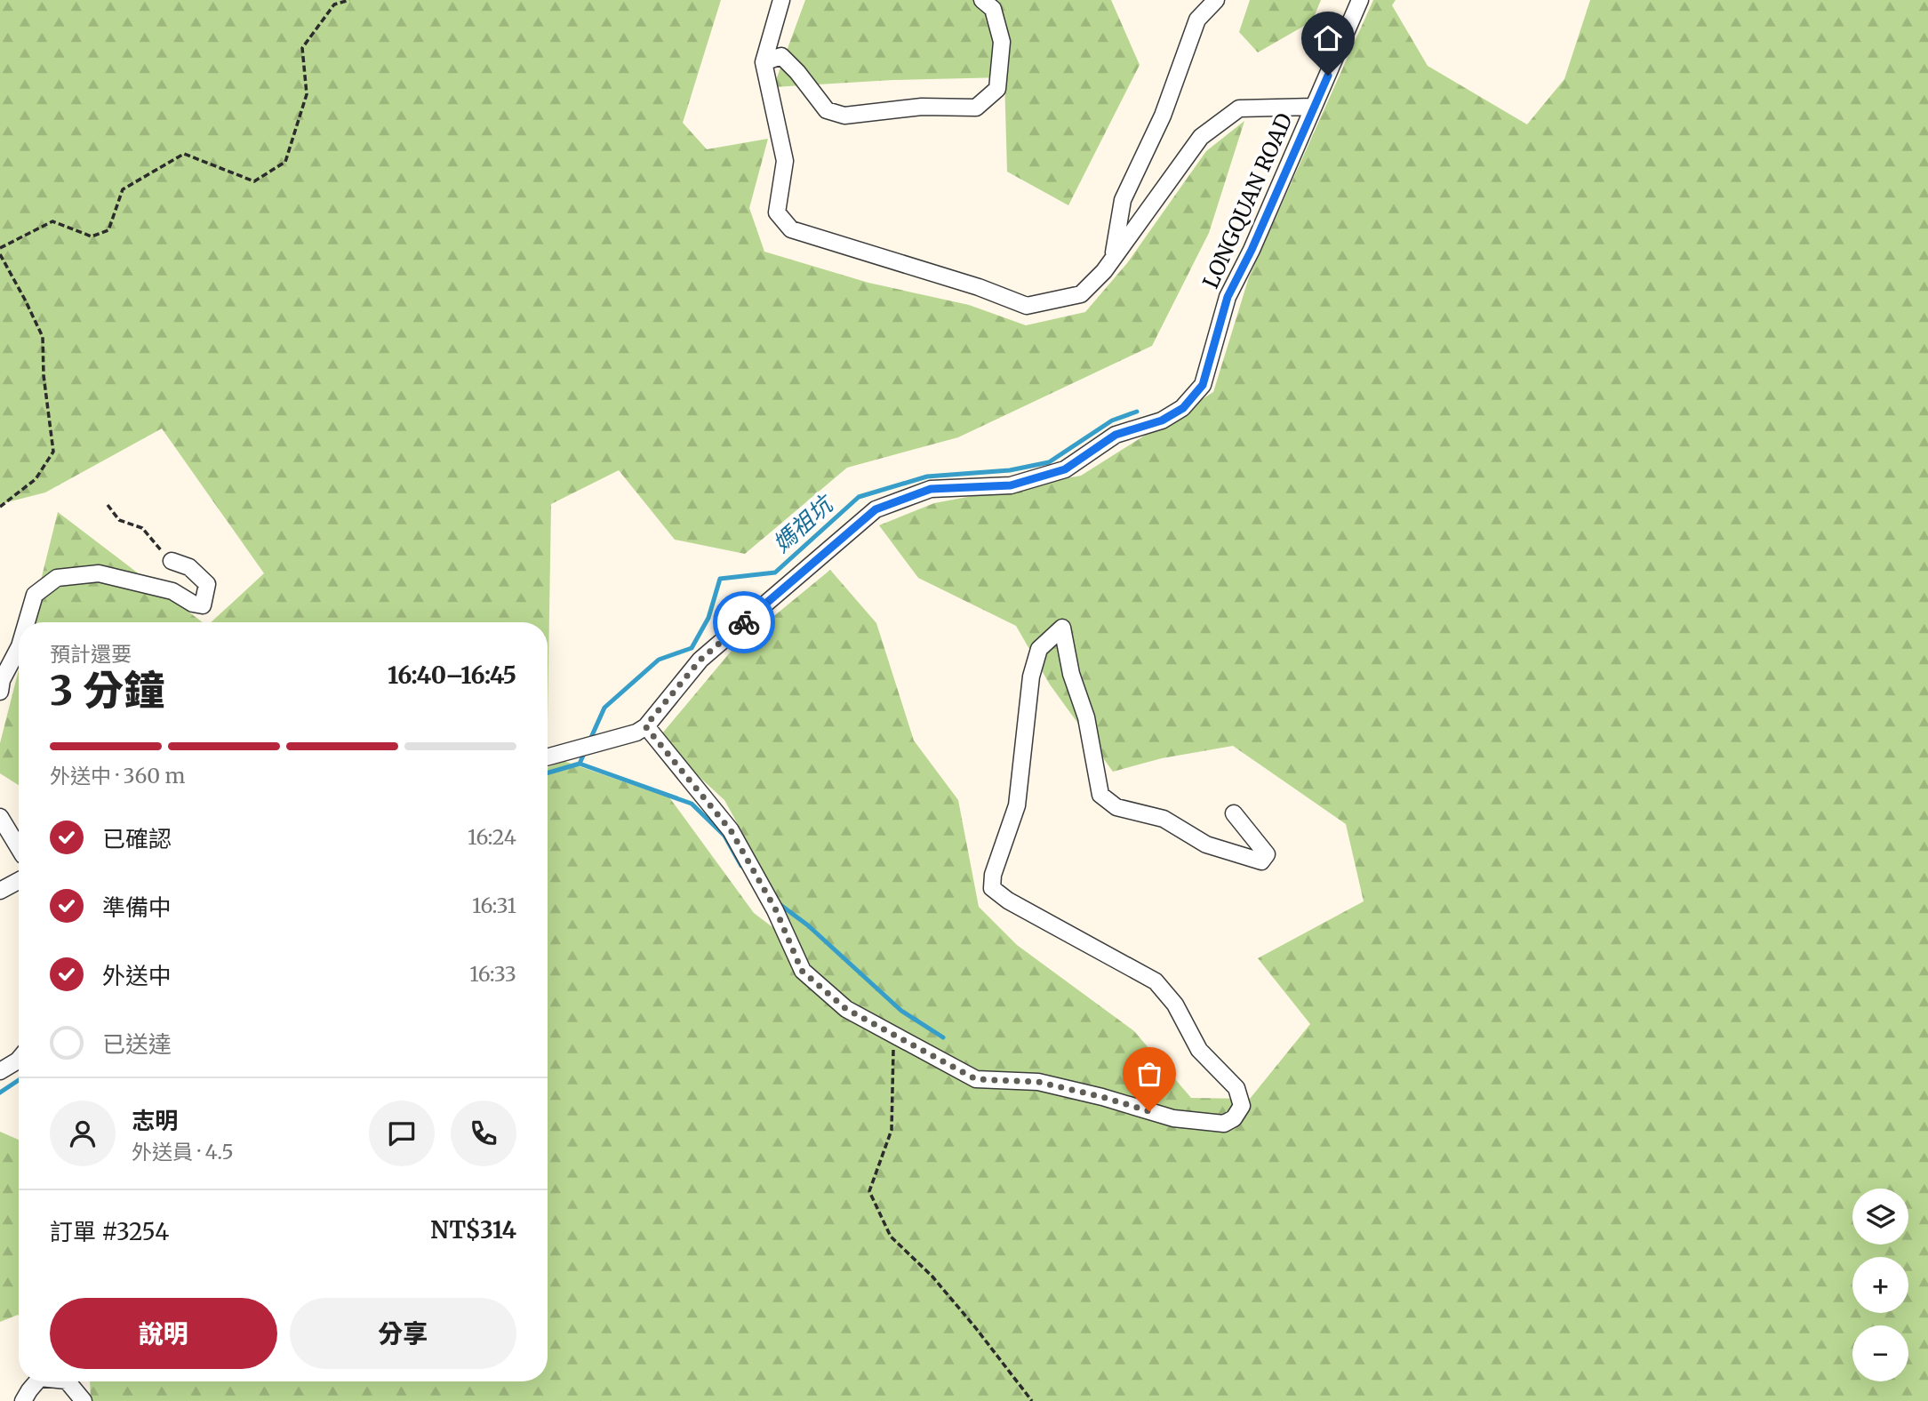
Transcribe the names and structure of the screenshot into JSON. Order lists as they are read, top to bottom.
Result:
{
  "streets": {
    "street": ["LONGQUAN ROAD"]
  },
  "water": ["媽祖坑"],
  "page": {
    "heading": ["3 分鐘", "預計還要", "16:40–16:45"],
    "panel": [
      "志明",
      "外送員 · 4.5",
      "訂單 #3254",
      "NT$314"
    ],
    "bar": "外送中 · 360 m",
    "list": [
      ["已確認", "16:24"],
      ["準備中", "16:31"],
      ["外送中", "16:33"],
      "已送達"
    ],
    "map_buttons": ["+", "−"],
    "buttons": ["說明", "分享"]
  }
}
